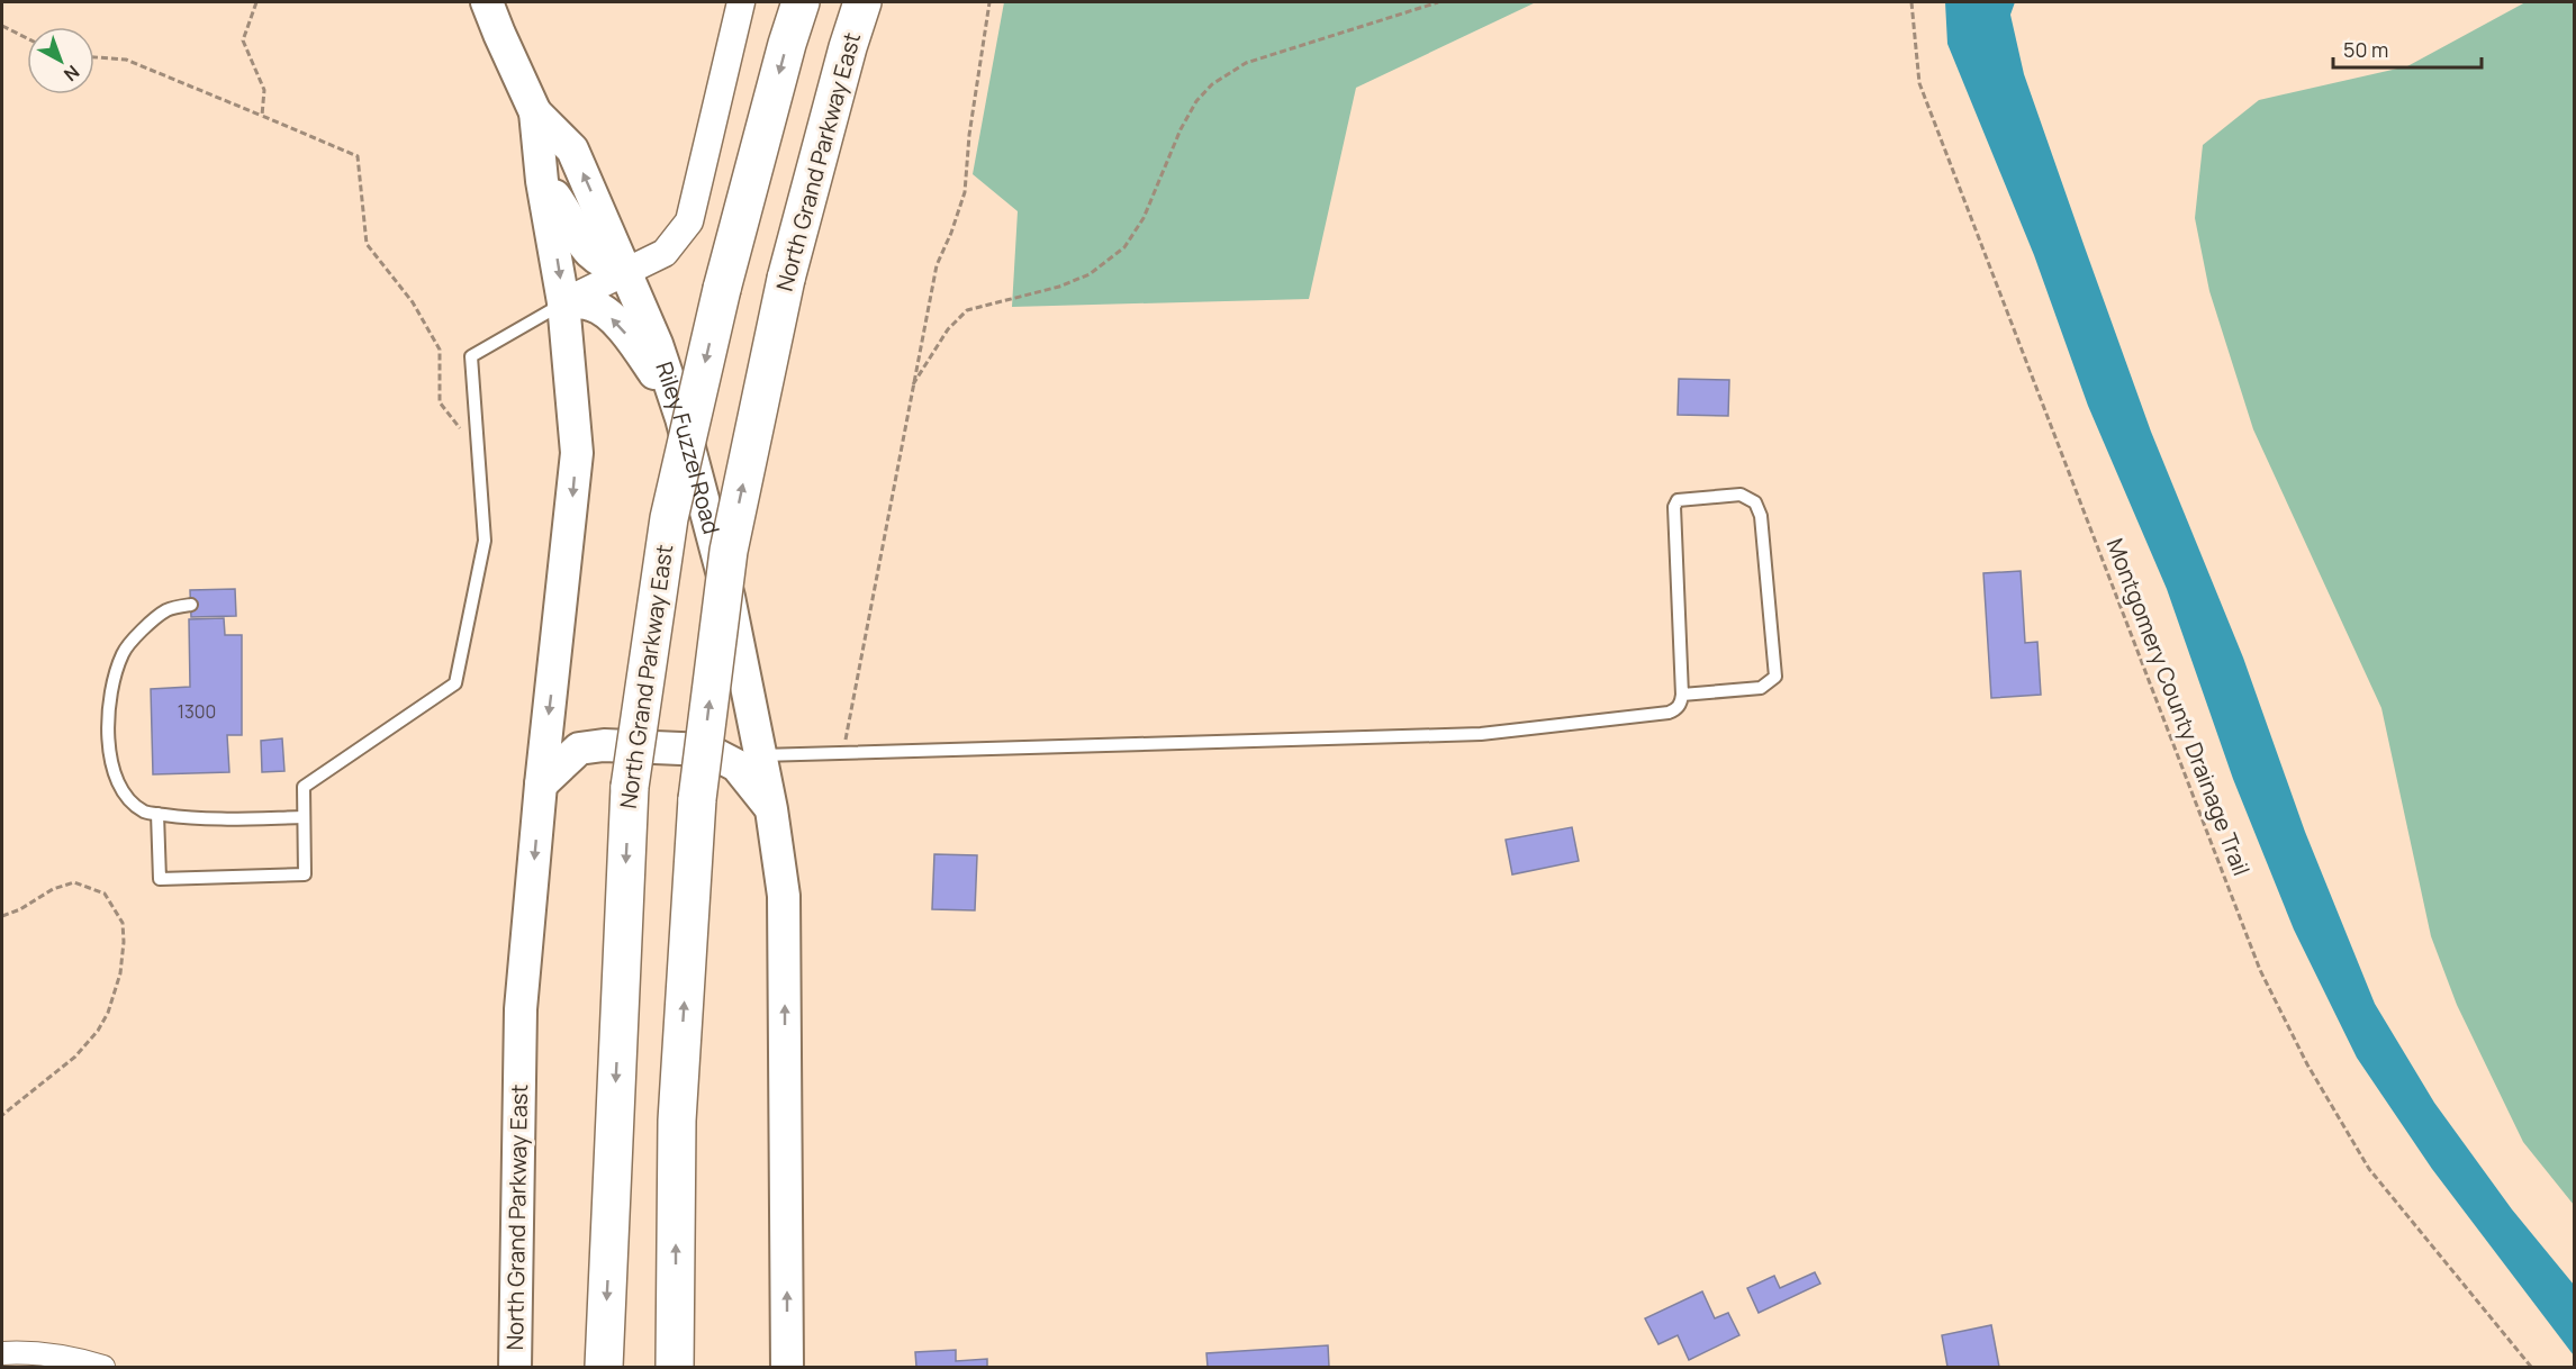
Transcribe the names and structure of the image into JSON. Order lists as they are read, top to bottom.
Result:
{
  "streets": {
    "highway": ["North Grand Parkway East"],
    "main road": ["Riley Fuzzel Road"],
    "path": ["Montgomery County Drainage Trail"]
  },
  "crossings": [
    ["North Grand Parkway East", "Riley Fuzzel Road"]
  ],
  "house_numbers": ["1300"],
  "scale_bar": "50 m",
  "north": "bottom right"
}
